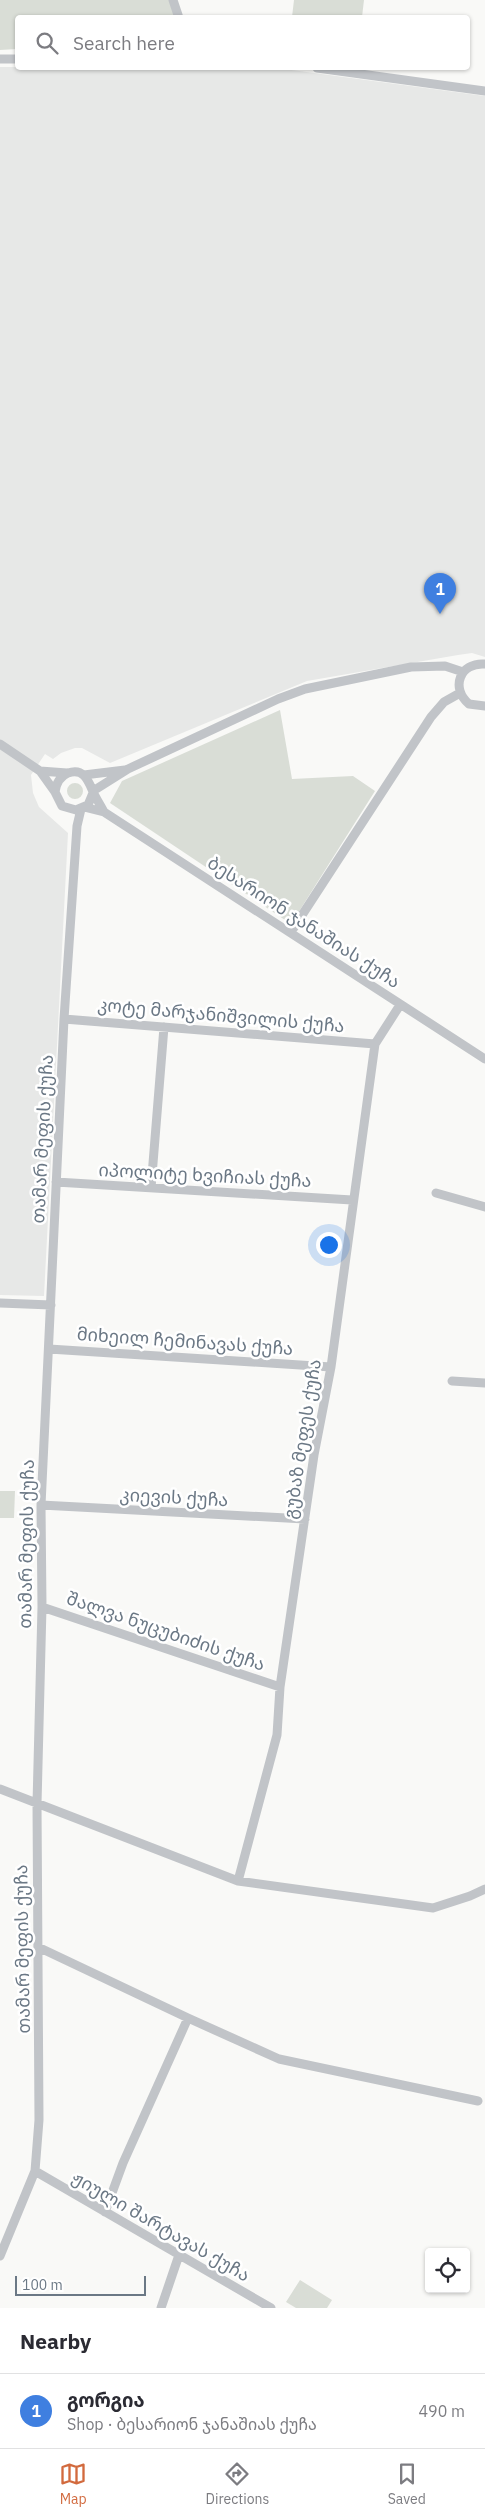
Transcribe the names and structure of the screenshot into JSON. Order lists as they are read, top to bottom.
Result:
{
  "streets": {
    "street": [
      "ბესარიონ ჯანაშიას ქუჩა",
      "კოტე მარჯანიშვილის ქუჩა",
      "თამარ მეფის ქუჩა",
      "იპოლიტე ხვიჩიას ქუჩა",
      "მიხეილ ჩემინავას ქუჩა",
      "გუბაზ მეფეს ქუჩა",
      "კიევის ქუჩა",
      "შალვა ნუცუბიძის ქუჩა",
      "ჟიული შარტავას ქუჩა"
    ]
  },
  "crossings": [
    ["ბესარიონ ჯანაშიას ქუჩა", "გუბაზ მეფეს ქუჩა"],
    ["კოტე მარჯანიშვილის ქუჩა", "თამარ მეფის ქუჩა"],
    ["კოტე მარჯანიშვილის ქუჩა", "გუბაზ მეფეს ქუჩა"],
    ["თამარ მეფის ქუჩა", "იპოლიტე ხვიჩიას ქუჩა"],
    ["თამარ მეფის ქუჩა", "მიხეილ ჩემინავას ქუჩა"],
    ["თამარ მეფის ქუჩა", "კიევის ქუჩა"],
    ["თამარ მეფის ქუჩა", "შალვა ნუცუბიძის ქუჩა"],
    ["თამარ მეფის ქუჩა", "ჟიული შარტავას ქუჩა"],
    ["იპოლიტე ხვიჩიას ქუჩა", "გუბაზ მეფეს ქუჩა"],
    ["მიხეილ ჩემინავას ქუჩა", "გუბაზ მეფეს ქუჩა"],
    ["გუბაზ მეფეს ქუჩა", "კიევის ქუჩა"],
    ["გუბაზ მეფეს ქუჩა", "შალვა ნუცუბიძის ქუჩა"]
  ],
  "scale_bar": "100 m",
  "page": {
    "search": "Search here",
    "pins": "1",
    "scale": "100 m",
    "heading": "Nearby",
    "list": [
      {
        "mark": "1",
        "name": "გორგია",
        "note": "Shop · ბესარიონ ჯანაშიას ქუჩა",
        "value": "490 m"
      }
    ],
    "nav": ["Map", "Directions", "Saved"]
  }
}
